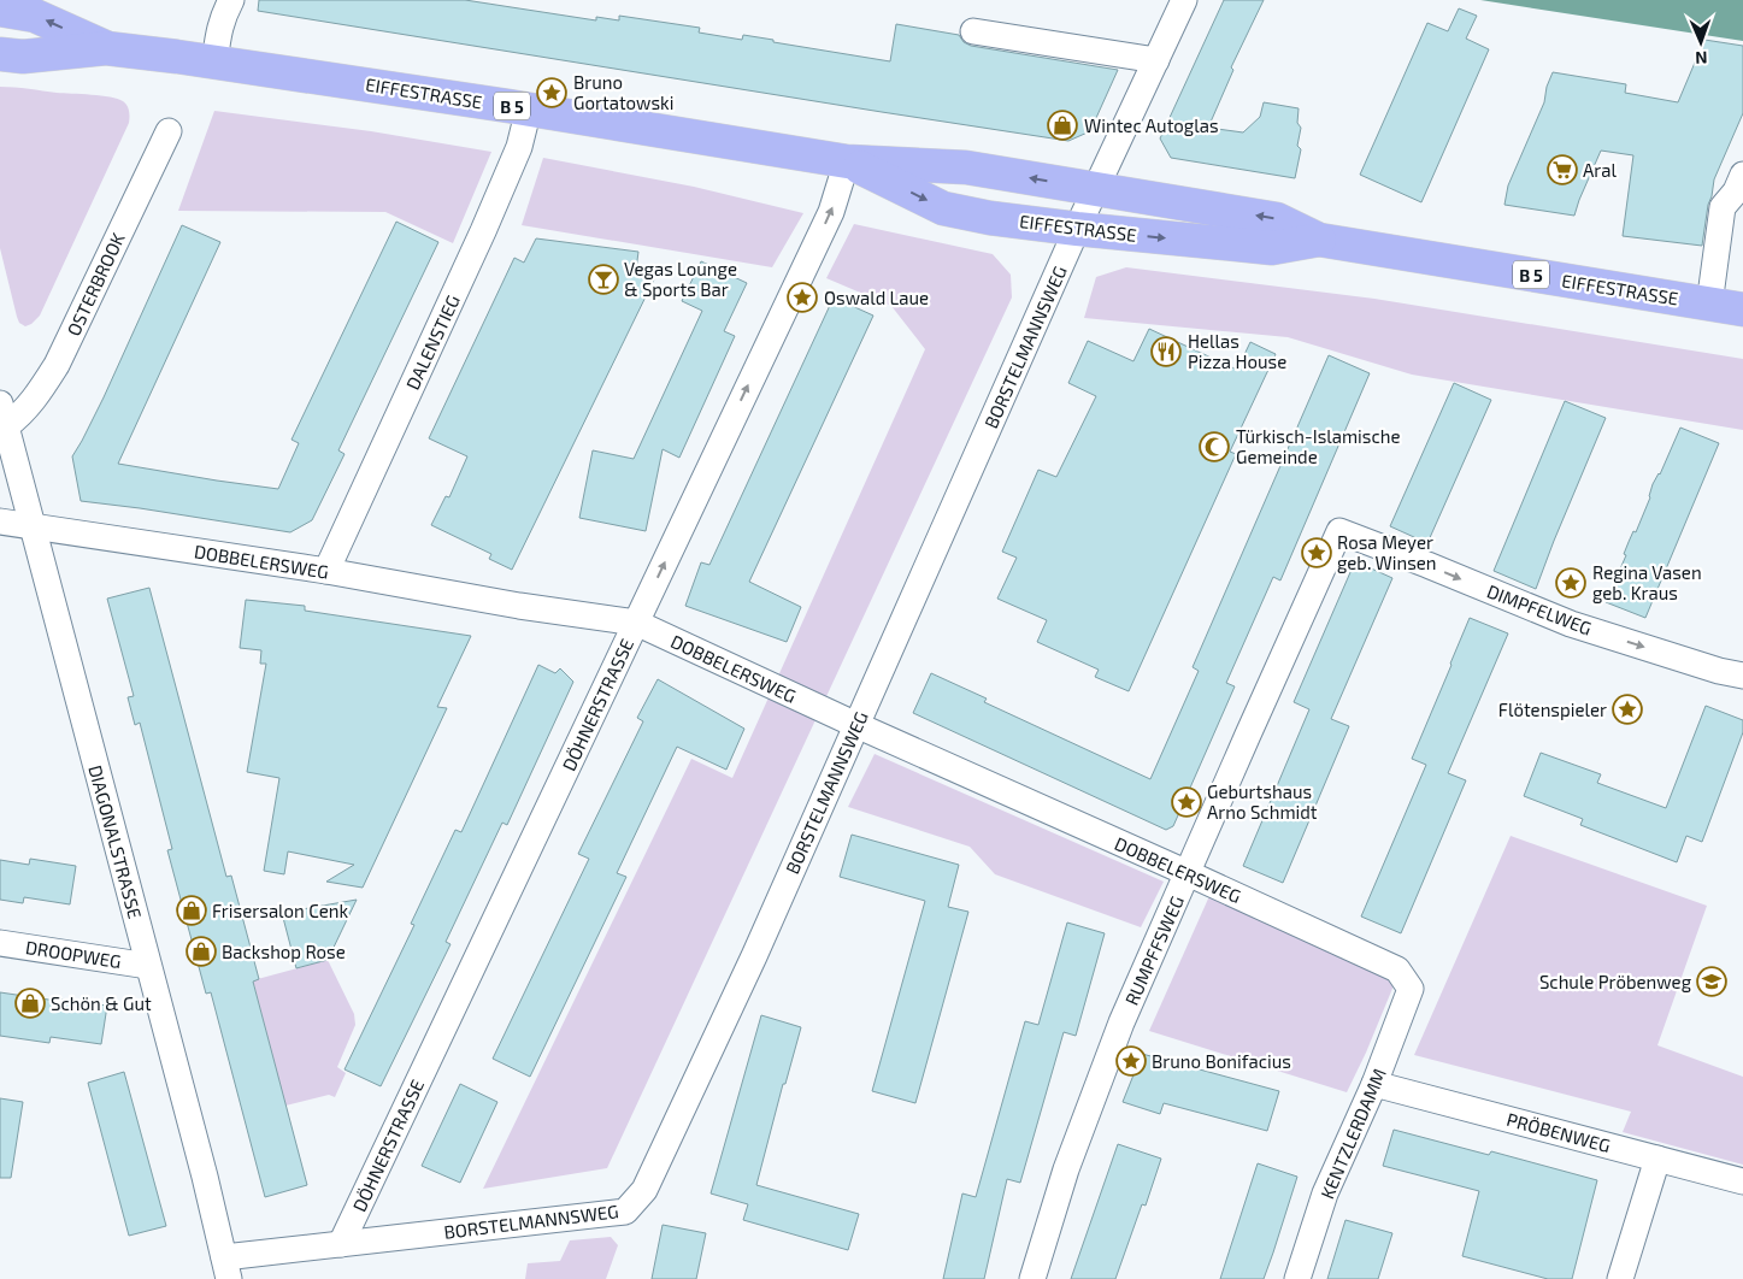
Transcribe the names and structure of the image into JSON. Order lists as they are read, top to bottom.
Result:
{
  "streets": {
    "main road": ["EIFFESTRASSE", "B 5"],
    "street": [
      "OSTERBROOK",
      "DALENSTIEG",
      "BORSTELMANNSWEG",
      "DOBBELERSWEG",
      "DIMPFELWEG",
      "DÖHNERSTRASSE",
      "DIAGONALSTRASSE",
      "RUMPFFSWEG",
      "DROOPWEG",
      "PRÖBENWEG",
      "KENTZLERDAMM"
    ]
  },
  "crossings": [
    ["EIFFESTRASSE", "DALENSTIEG"],
    ["EIFFESTRASSE", "BORSTELMANNSWEG"],
    ["EIFFESTRASSE", "DÖHNERSTRASSE"],
    ["OSTERBROOK", "DIAGONALSTRASSE"],
    ["DALENSTIEG", "DOBBELERSWEG"],
    ["BORSTELMANNSWEG", "DOBBELERSWEG"],
    ["BORSTELMANNSWEG", "DÖHNERSTRASSE"],
    ["BORSTELMANNSWEG", "DIAGONALSTRASSE"],
    ["DOBBELERSWEG", "DÖHNERSTRASSE"],
    ["DOBBELERSWEG", "DIAGONALSTRASSE"],
    ["DOBBELERSWEG", "RUMPFFSWEG"],
    ["DOBBELERSWEG", "KENTZLERDAMM"],
    ["DIMPFELWEG", "RUMPFFSWEG"],
    ["DIAGONALSTRASSE", "DROOPWEG"],
    ["PRÖBENWEG", "KENTZLERDAMM"]
  ],
  "one_way": ["DIMPFELWEG", "DÖHNERSTRASSE"],
  "places": {
    "place": [
      "Bruno Gortatowski",
      "Oswald Laue",
      "Rosa Meyer geb. Winsen",
      "Regina Vasen geb. Kraus",
      "Flötenspieler",
      "Geburtshaus Arno Schmidt",
      "Bruno Bonifacius"
    ],
    "shop": [
      "Wintec Autoglas",
      "Frisersalon Cenk",
      "Backshop Rose",
      "Schön & Gut"
    ],
    "supermarket": ["Aral"],
    "bar": ["Vegas Lounge & Sports Bar"],
    "restaurant": ["Hellas Pizza House"],
    "mosque": ["Türkisch-Islamische Gemeinde"],
    "school or university": ["Schule Pröbenweg"]
  },
  "north": "bottom"
}
